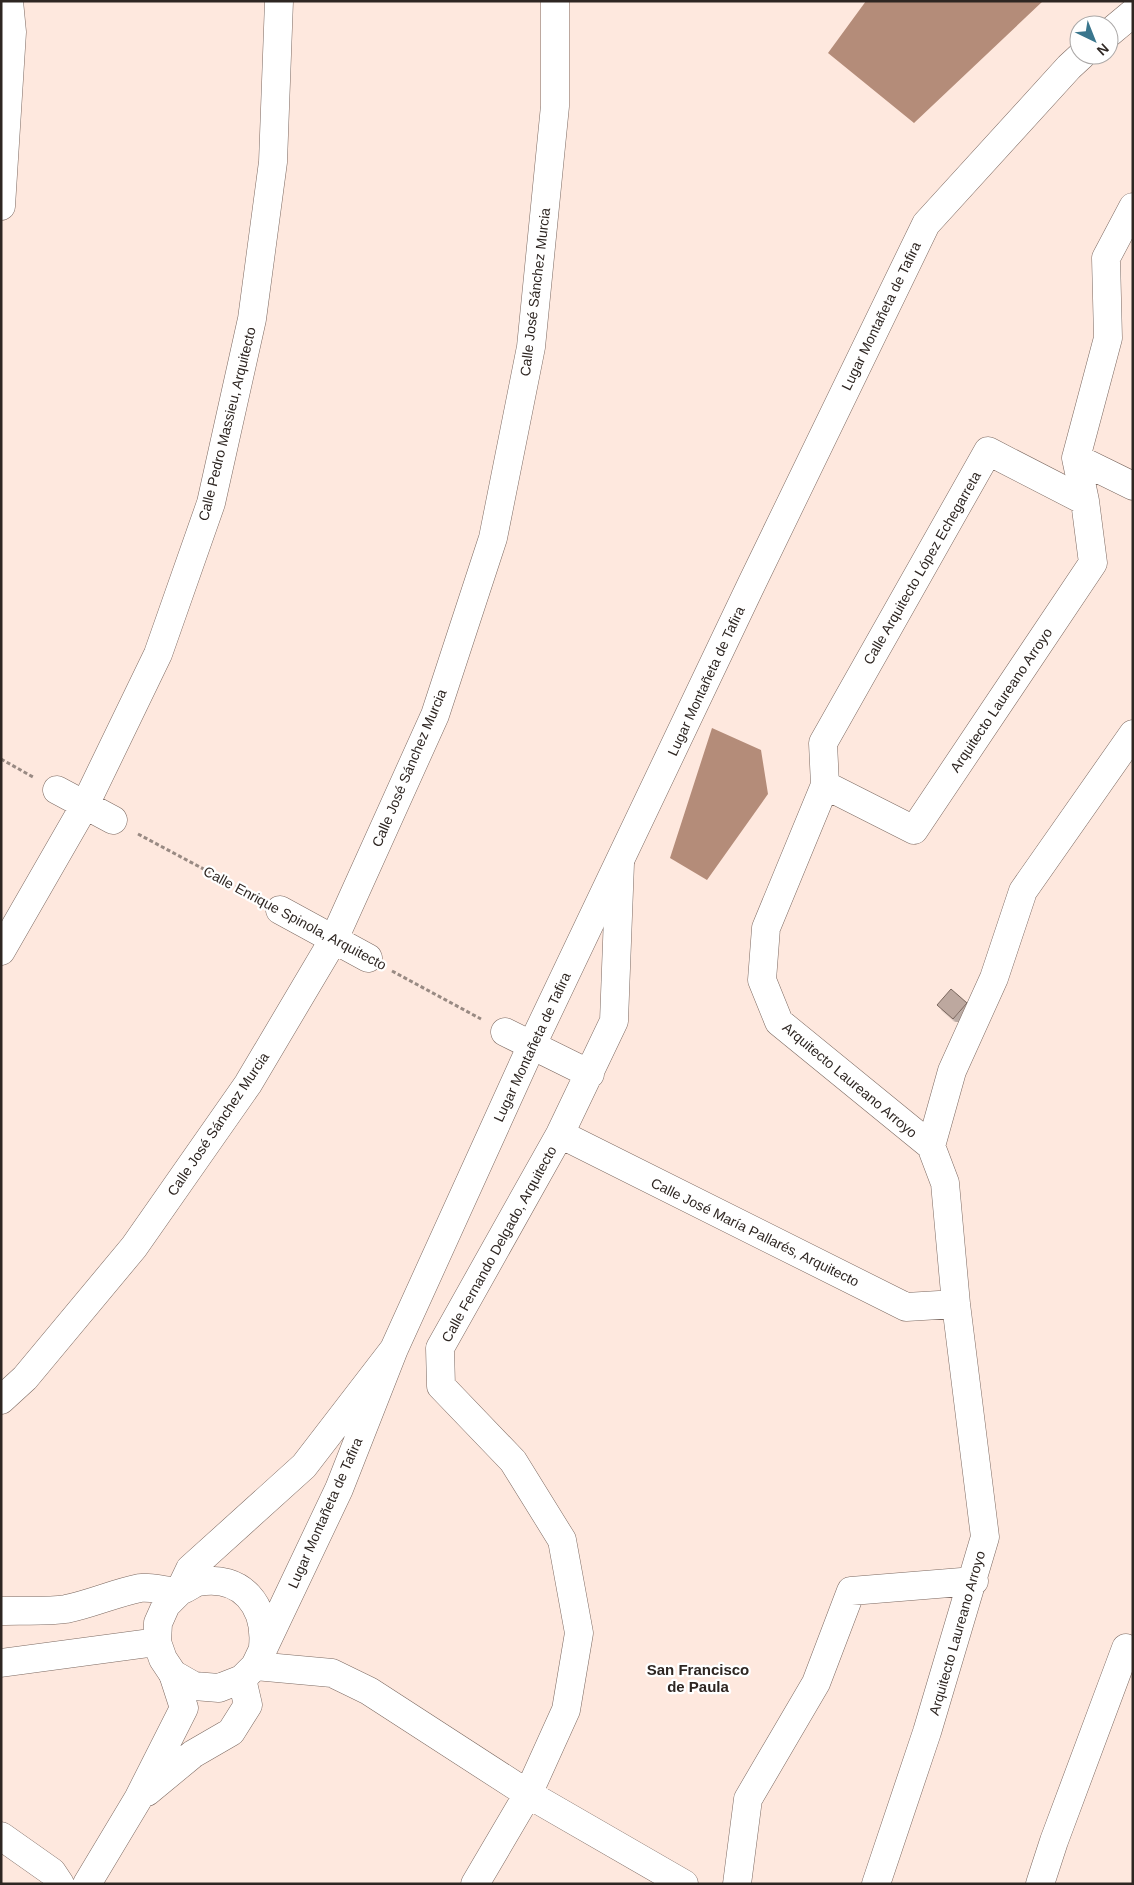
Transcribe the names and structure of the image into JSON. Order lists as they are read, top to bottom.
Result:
{
  "streets": {
    "street": [
      "Calle José Sánchez Murcia",
      "Lugar Montañeta de Tafira",
      "Calle Pedro Massieu, Arquitecto",
      "Calle Arquitecto López Echegarreta",
      "Arquitecto Laureano Arroyo",
      "Calle Enrique Spinola, Arquitecto",
      "Calle José María Pallarés, Arquitecto",
      "Calle Fernando Delgado, Arquitecto"
    ]
  },
  "crossings": [
    ["Calle José Sánchez Murcia", "Calle Enrique Spinola, Arquitecto"],
    ["Lugar Montañeta de Tafira", "Calle Fernando Delgado, Arquitecto"],
    ["Calle Arquitecto López Echegarreta", "Arquitecto Laureano Arroyo"],
    ["Arquitecto Laureano Arroyo", "Calle José María Pallarés, Arquitecto"],
    ["Calle José María Pallarés, Arquitecto", "Calle Fernando Delgado, Arquitecto"]
  ],
  "districts": ["San Francisco de Paula"],
  "north": "bottom right"
}
